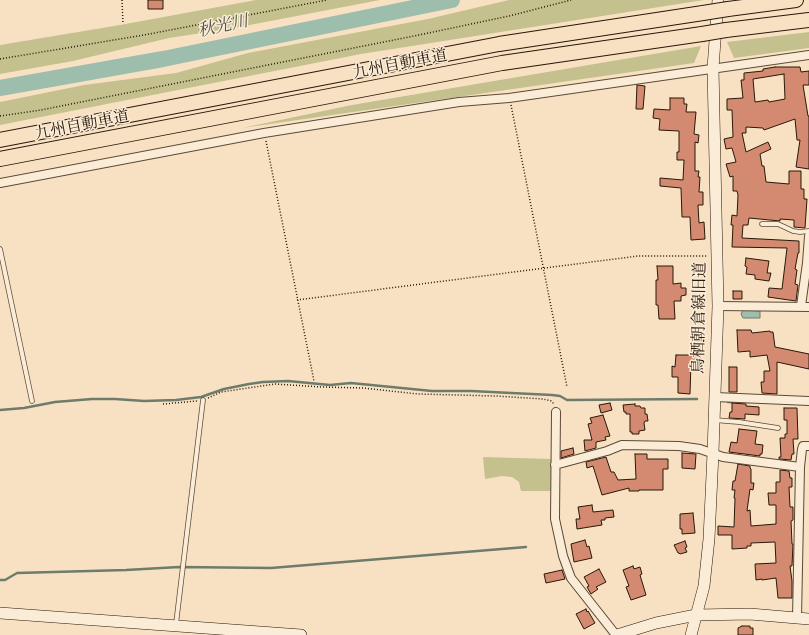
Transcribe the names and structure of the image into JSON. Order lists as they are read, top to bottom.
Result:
{
  "streets": {
    "highway": ["九州自動車道"],
    "street": ["鳥栖朝倉線旧道"]
  },
  "crossings": [
    ["九州自動車道", "鳥栖朝倉線旧道"]
  ],
  "water": ["秋光川"]
}
